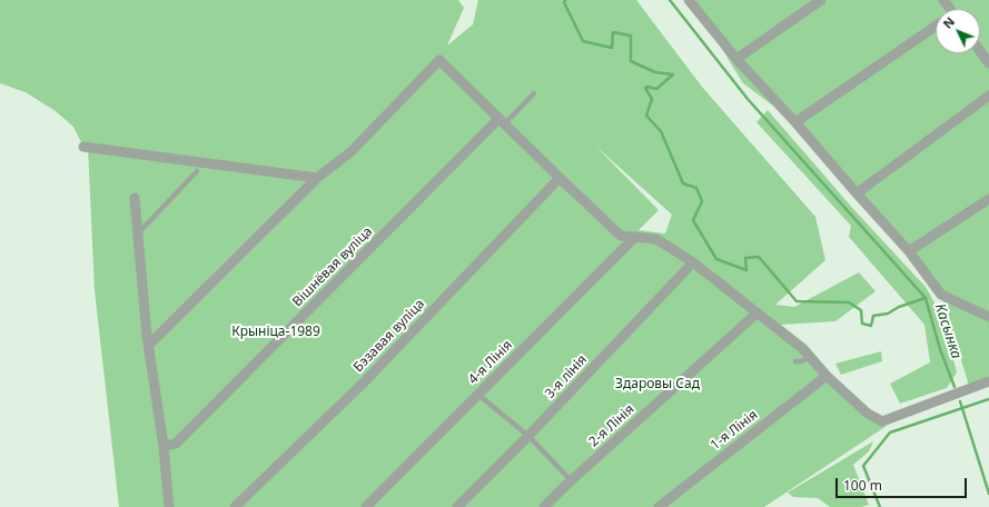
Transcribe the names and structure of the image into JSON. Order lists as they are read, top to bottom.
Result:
{
  "streets": {
    "street": [
      "Вішнёвая вуліца",
      "Бэзавая вуліца",
      "4-я Лінія",
      "3-я лінія",
      "2-я Лінія",
      "1-я Лінія"
    ]
  },
  "water": ["Касынка"],
  "parks": ["Крыніца-1989", "Здаровы Сад"],
  "scale_bar": "100 m",
  "north": "top left"
}
